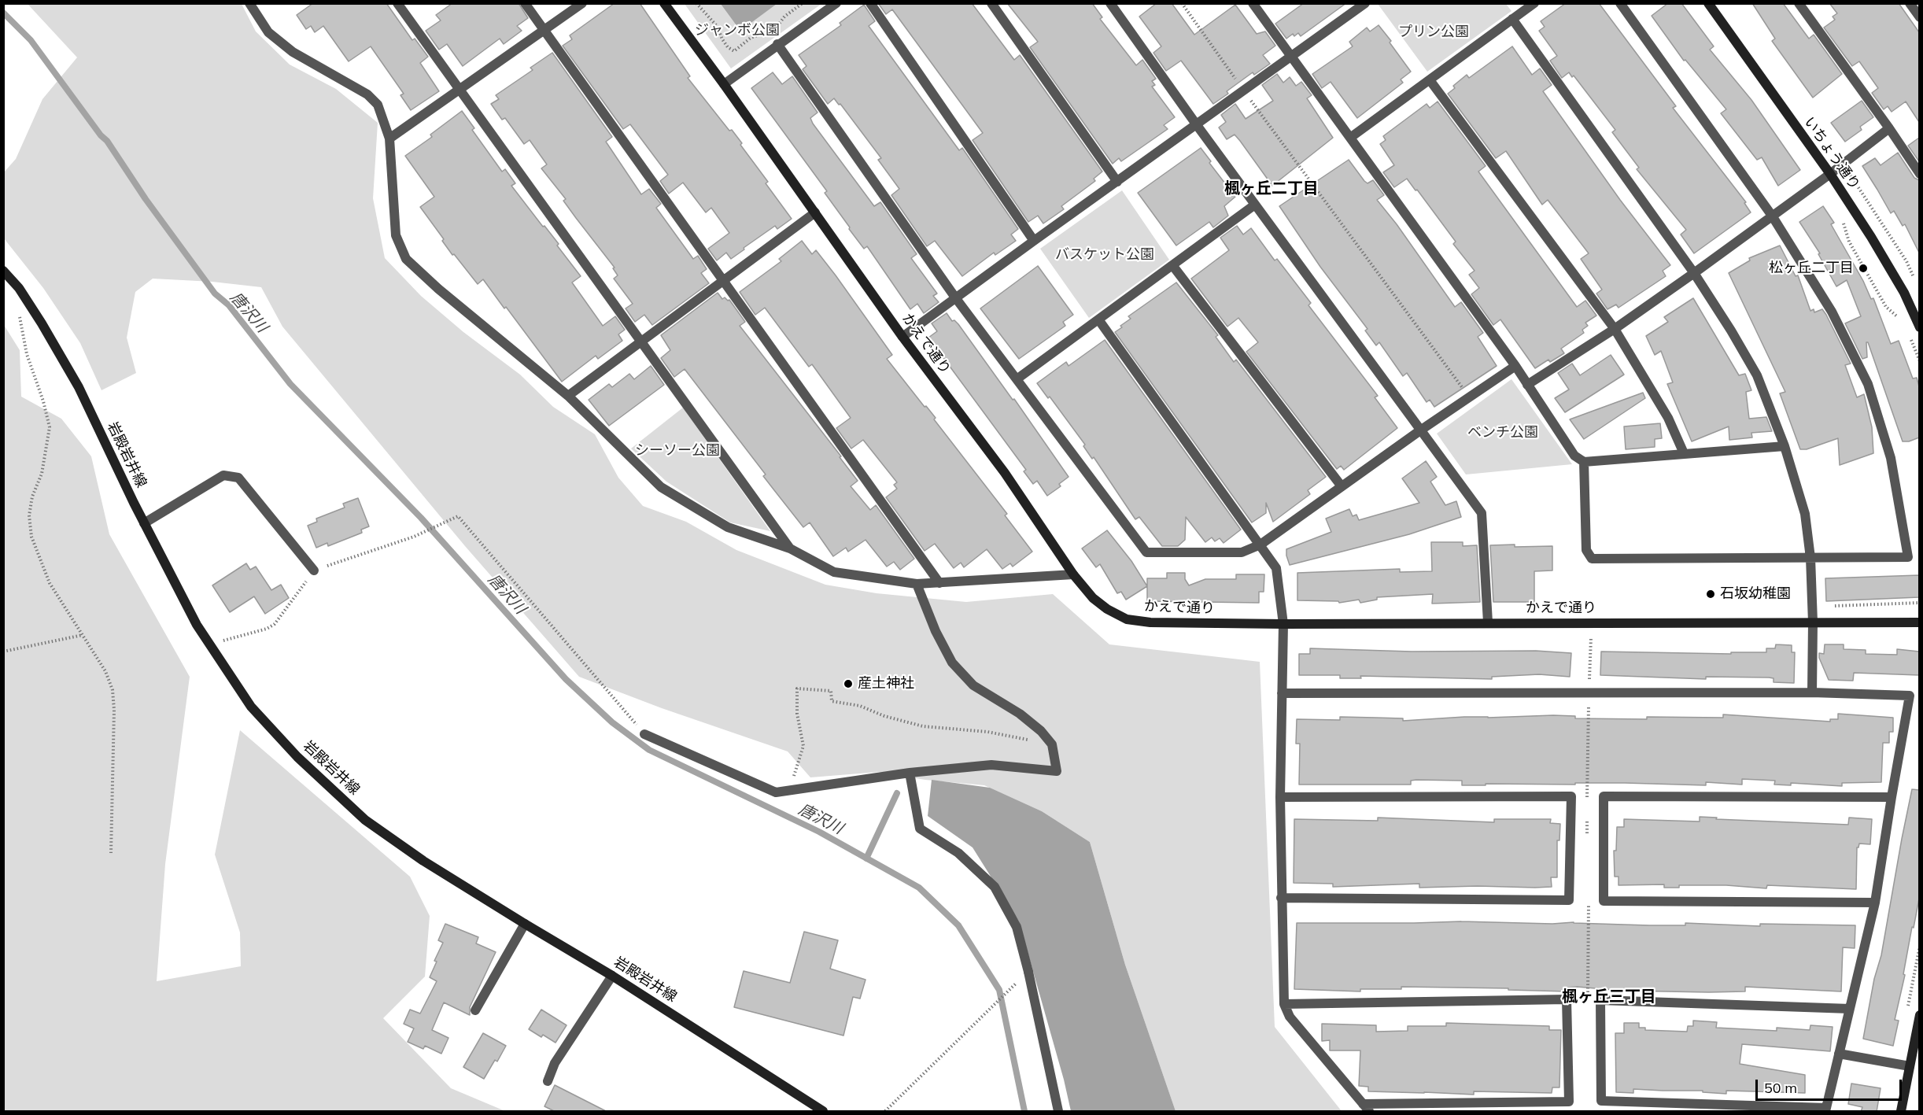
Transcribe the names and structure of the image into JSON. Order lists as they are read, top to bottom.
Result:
{
  "streets": {
    "street": ["いちょう通り", "かえで通り", "岩殿岩井線"]
  },
  "districts": ["楓ヶ丘二丁目", "楓ヶ丘三丁目"],
  "water": ["唐沢川"],
  "parks": [
    "ジャンボ公園",
    "プリン公園",
    "バスケット公園",
    "ベンチ公園",
    "シーソー公園"
  ],
  "places": ["松ヶ丘二丁目", "石坂幼稚園", "産土神社"],
  "scale_bar": "50 m"
}
